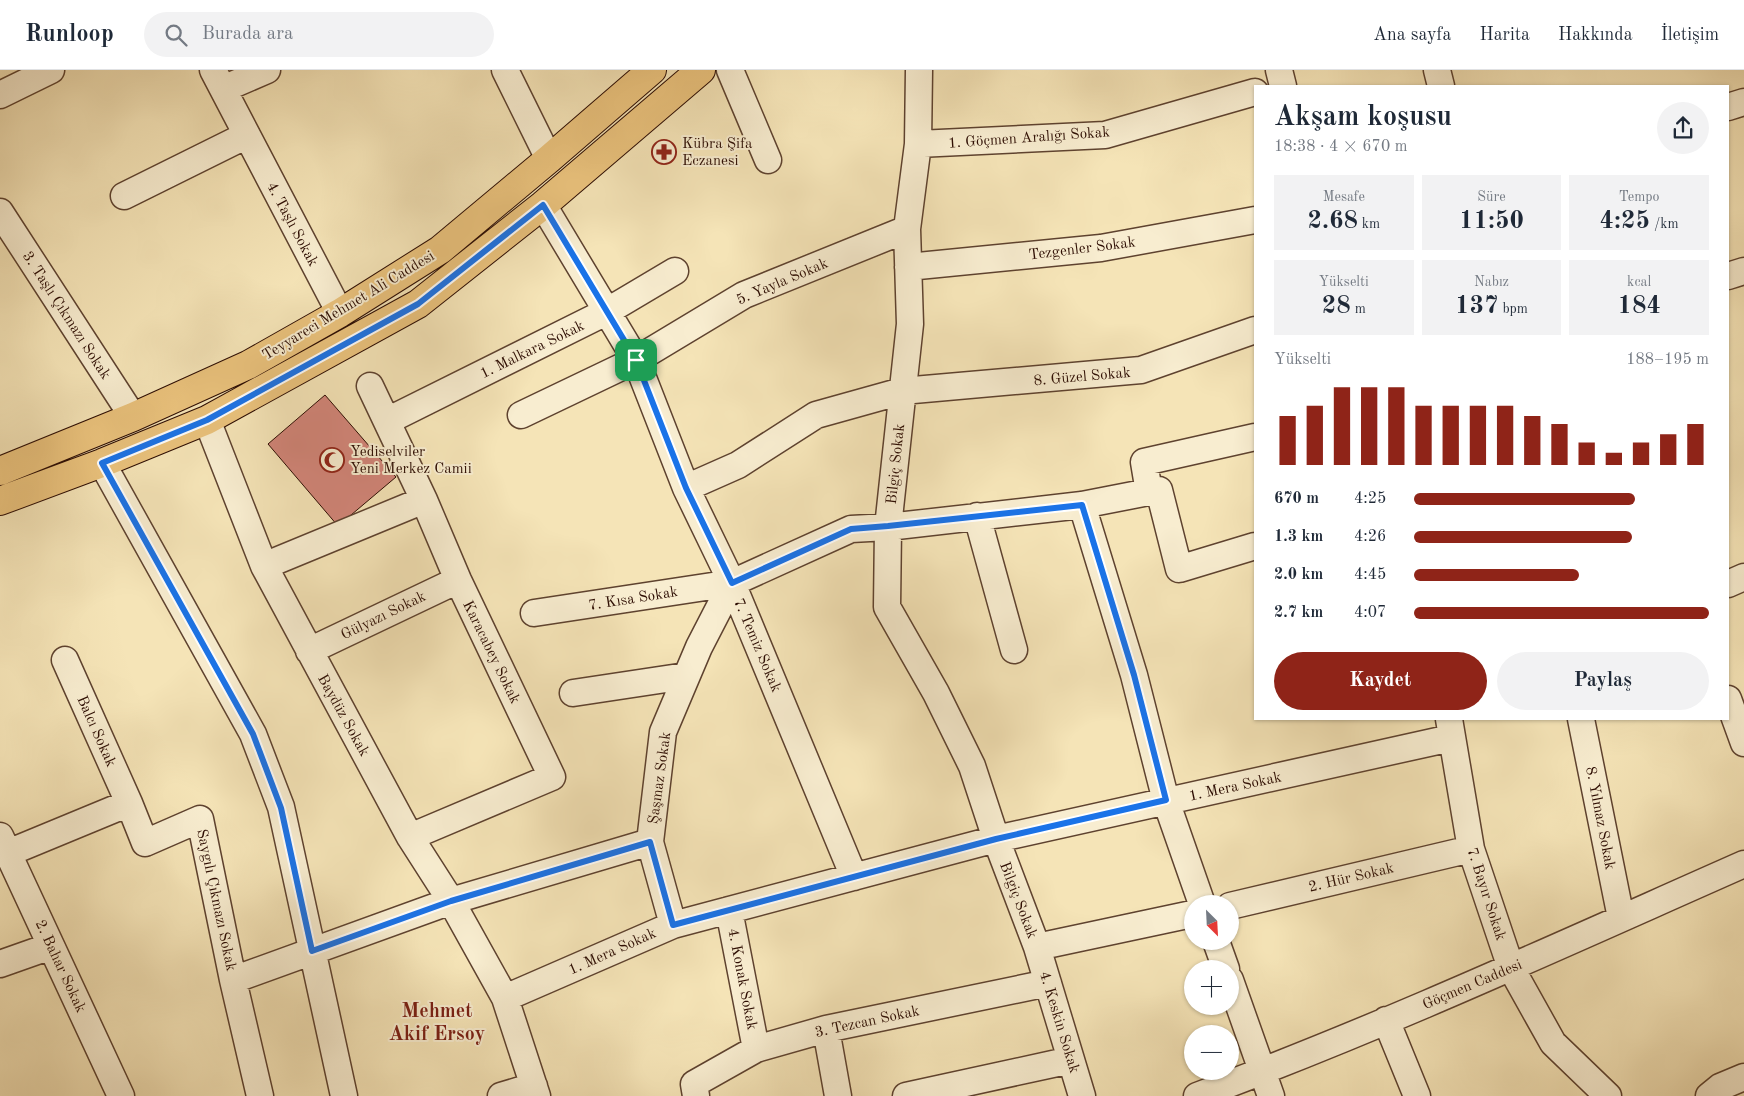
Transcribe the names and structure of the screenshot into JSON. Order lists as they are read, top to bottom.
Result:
{
  "streets": {
    "main road": ["Teyyareci Mehmet Ali Caddesi"],
    "street": [
      "1. Göçmen Aralığı Sokak",
      "4. Taşlı Sokak",
      "Tezgenler Sokak",
      "5. Yayla Sokak",
      "3. Taşlı Çıkmazı Sokak",
      "1. Malkara Sokak",
      "8. Güzel Sokak",
      "Bilgiç Sokak",
      "7. Kısa Sokak",
      "Gülyazı Sokak",
      "7. Temiz Sokak",
      "Karacabey Sokak",
      "Baydüz Sokak",
      "Balcı Sokak",
      "Şaşmaz Sokak",
      "1. Mera Sokak",
      "8. Yılmaz Sokak",
      "2. Hür Sokak",
      "7. Bayır Sokak",
      "Saygılı Çıkmazı Sokak",
      "2. Bahar Sokak",
      "4. Konak Sokak",
      "Göçmen Caddesi",
      "3. Tezcan Sokak",
      "4. Keskin Sokak"
    ]
  },
  "crossings": [
    ["1. Göçmen Aralığı Sokak", "Bilgiç Sokak"],
    ["4. Taşlı Sokak", "Teyyareci Mehmet Ali Caddesi"],
    ["Tezgenler Sokak", "Bilgiç Sokak"],
    ["5. Yayla Sokak", "Bilgiç Sokak"],
    ["5. Yayla Sokak", "7. Temiz Sokak"],
    ["Teyyareci Mehmet Ali Caddesi", "3. Taşlı Çıkmazı Sokak"],
    ["Teyyareci Mehmet Ali Caddesi", "7. Temiz Sokak"],
    ["Teyyareci Mehmet Ali Caddesi", "Baydüz Sokak"],
    ["1. Malkara Sokak", "7. Temiz Sokak"],
    ["1. Malkara Sokak", "Karacabey Sokak"],
    ["8. Güzel Sokak", "Bilgiç Sokak"],
    ["8. Güzel Sokak", "7. Temiz Sokak"],
    ["Bilgiç Sokak", "7. Kısa Sokak"],
    ["Bilgiç Sokak", "1. Mera Sokak"],
    ["Bilgiç Sokak", "4. Keskin Sokak"],
    ["7. Kısa Sokak", "7. Temiz Sokak"],
    ["7. Kısa Sokak", "Şaşmaz Sokak"],
    ["Gülyazı Sokak", "Karacabey Sokak"],
    ["Gülyazı Sokak", "Baydüz Sokak"],
    ["7. Temiz Sokak", "Şaşmaz Sokak"],
    ["7. Temiz Sokak", "1. Mera Sokak"],
    ["Karacabey Sokak", "Baydüz Sokak"],
    ["Baydüz Sokak", "1. Mera Sokak"],
    ["Baydüz Sokak", "Saygılı Çıkmazı Sokak"],
    ["Balcı Sokak", "Saygılı Çıkmazı Sokak"],
    ["Şaşmaz Sokak", "1. Mera Sokak"],
    ["Şaşmaz Sokak", "Saygılı Çıkmazı Sokak"],
    ["1. Mera Sokak", "7. Bayır Sokak"],
    ["1. Mera Sokak", "4. Konak Sokak"],
    ["8. Yılmaz Sokak", "Göçmen Caddesi"],
    ["2. Hür Sokak", "7. Bayır Sokak"],
    ["7. Bayır Sokak", "Göçmen Caddesi"],
    ["4. Konak Sokak", "3. Tezcan Sokak"],
    ["3. Tezcan Sokak", "4. Keskin Sokak"]
  ],
  "districts": ["Mehmet Akif Ersoy"],
  "places": {
    "pharmacy": ["Kübra Şifa Eczanesi"],
    "mosque": ["Yediselviler Yeni Merkez Camii"]
  },
  "north": "bottom right",
  "page": {
    "header": "Runloop",
    "search": "Burada ara",
    "nav": [
      "Ana sayfa",
      "Harita",
      "Hakkında",
      "İletişim"
    ],
    "heading": ["Akşam koşusu", "18:38 · 4 × 670 m"],
    "stats": [
      ["Mesafe", "2.68 km"],
      ["Süre", "11:50"],
      ["Tempo", "4:25 /km"],
      ["Yükselti", "28 m"],
      ["Nabız", "137 bpm"],
      ["kcal", "184"]
    ],
    "chart": ["Yükselti", "188–195 m"],
    "list": [
      {
        "name": "670 m",
        "note": "4:25"
      },
      {
        "name": "1.3 km",
        "note": "4:26"
      },
      {
        "name": "2.0 km",
        "note": "4:45"
      },
      {
        "name": "2.7 km",
        "note": "4:07"
      }
    ],
    "buttons": ["Kaydet", "Paylaş"],
    "map_buttons": ["+", "−"]
  }
}
